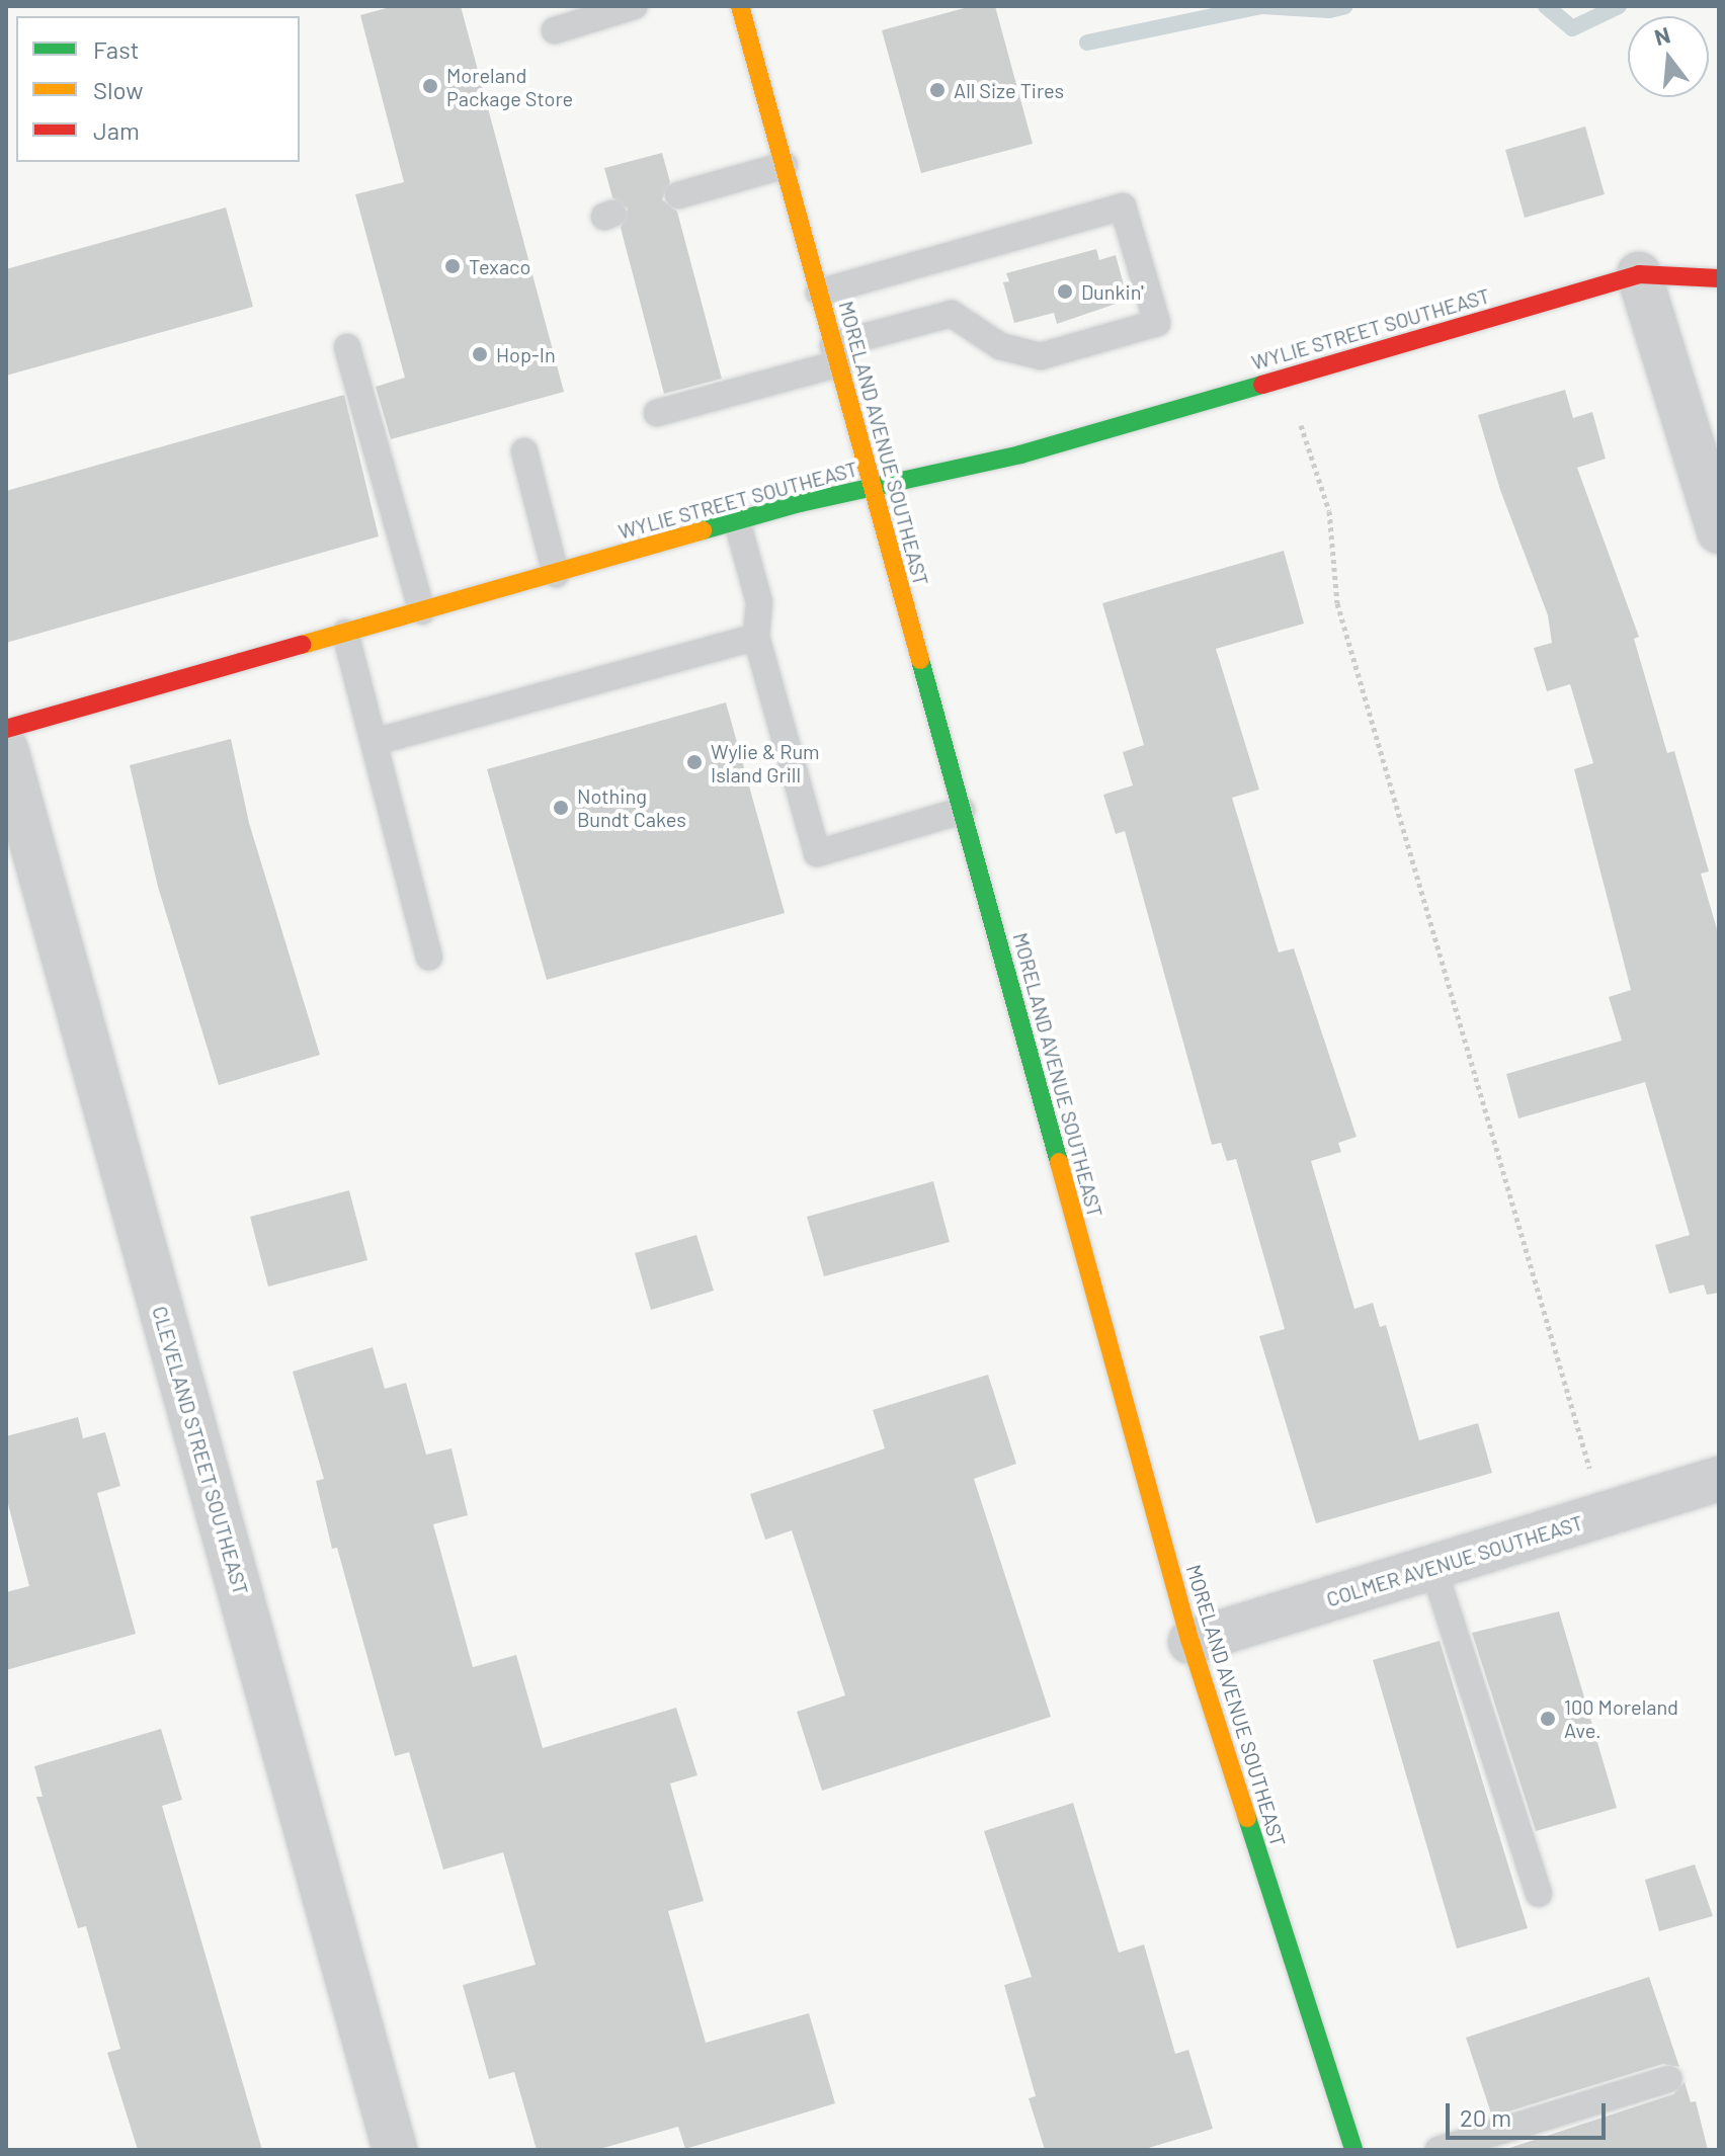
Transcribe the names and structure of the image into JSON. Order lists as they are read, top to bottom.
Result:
{
  "streets": {
    "main road": ["WYLIE STREET SOUTHEAST", "MORELAND AVENUE SOUTHEAST"],
    "street": ["CLEVELAND STREET SOUTHEAST", "COLMER AVENUE SOUTHEAST"]
  },
  "crossings": [
    ["WYLIE STREET SOUTHEAST", "MORELAND AVENUE SOUTHEAST"],
    ["MORELAND AVENUE SOUTHEAST", "COLMER AVENUE SOUTHEAST"]
  ],
  "places": [
    "Moreland Package Store",
    "All Size Tires",
    "Texaco",
    "Dunkin'",
    "Hop-In",
    "Wylie & Rum Island Grill",
    "Nothing Bundt Cakes",
    "100 Moreland Ave."
  ],
  "legend": ["Fast", "Slow", "Jam"],
  "scale_bar": "20 m",
  "north": "top"
}
